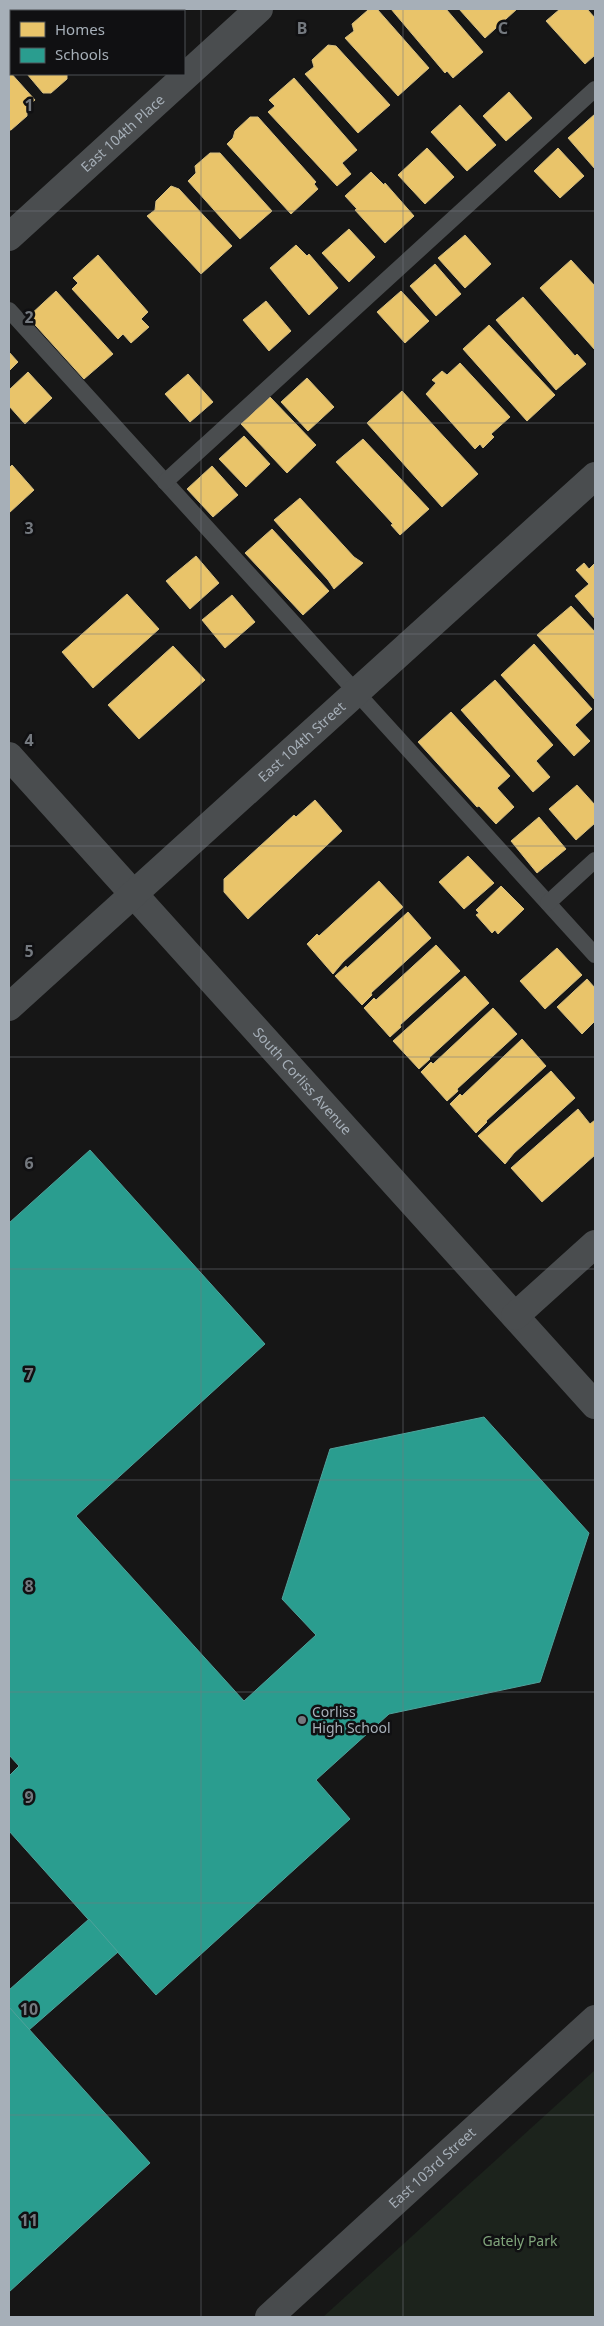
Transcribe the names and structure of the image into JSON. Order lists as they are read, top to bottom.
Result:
{
  "streets": {
    "main road": ["East 103rd Street"],
    "street": ["East 104th Place", "East 104th Street", "South Corliss Avenue"]
  },
  "crossings": [
    ["East 104th Street", "South Corliss Avenue"]
  ],
  "parks": ["Gately Park"],
  "places": ["Corliss High School"],
  "legend": ["Homes", "Schools"],
  "grid": {
    "columns": ["B", "C"],
    "rows": [
      "1",
      "2",
      "3",
      "4",
      "5",
      "6",
      "7",
      "8",
      "9",
      "10",
      "11"
    ]
  }
}
